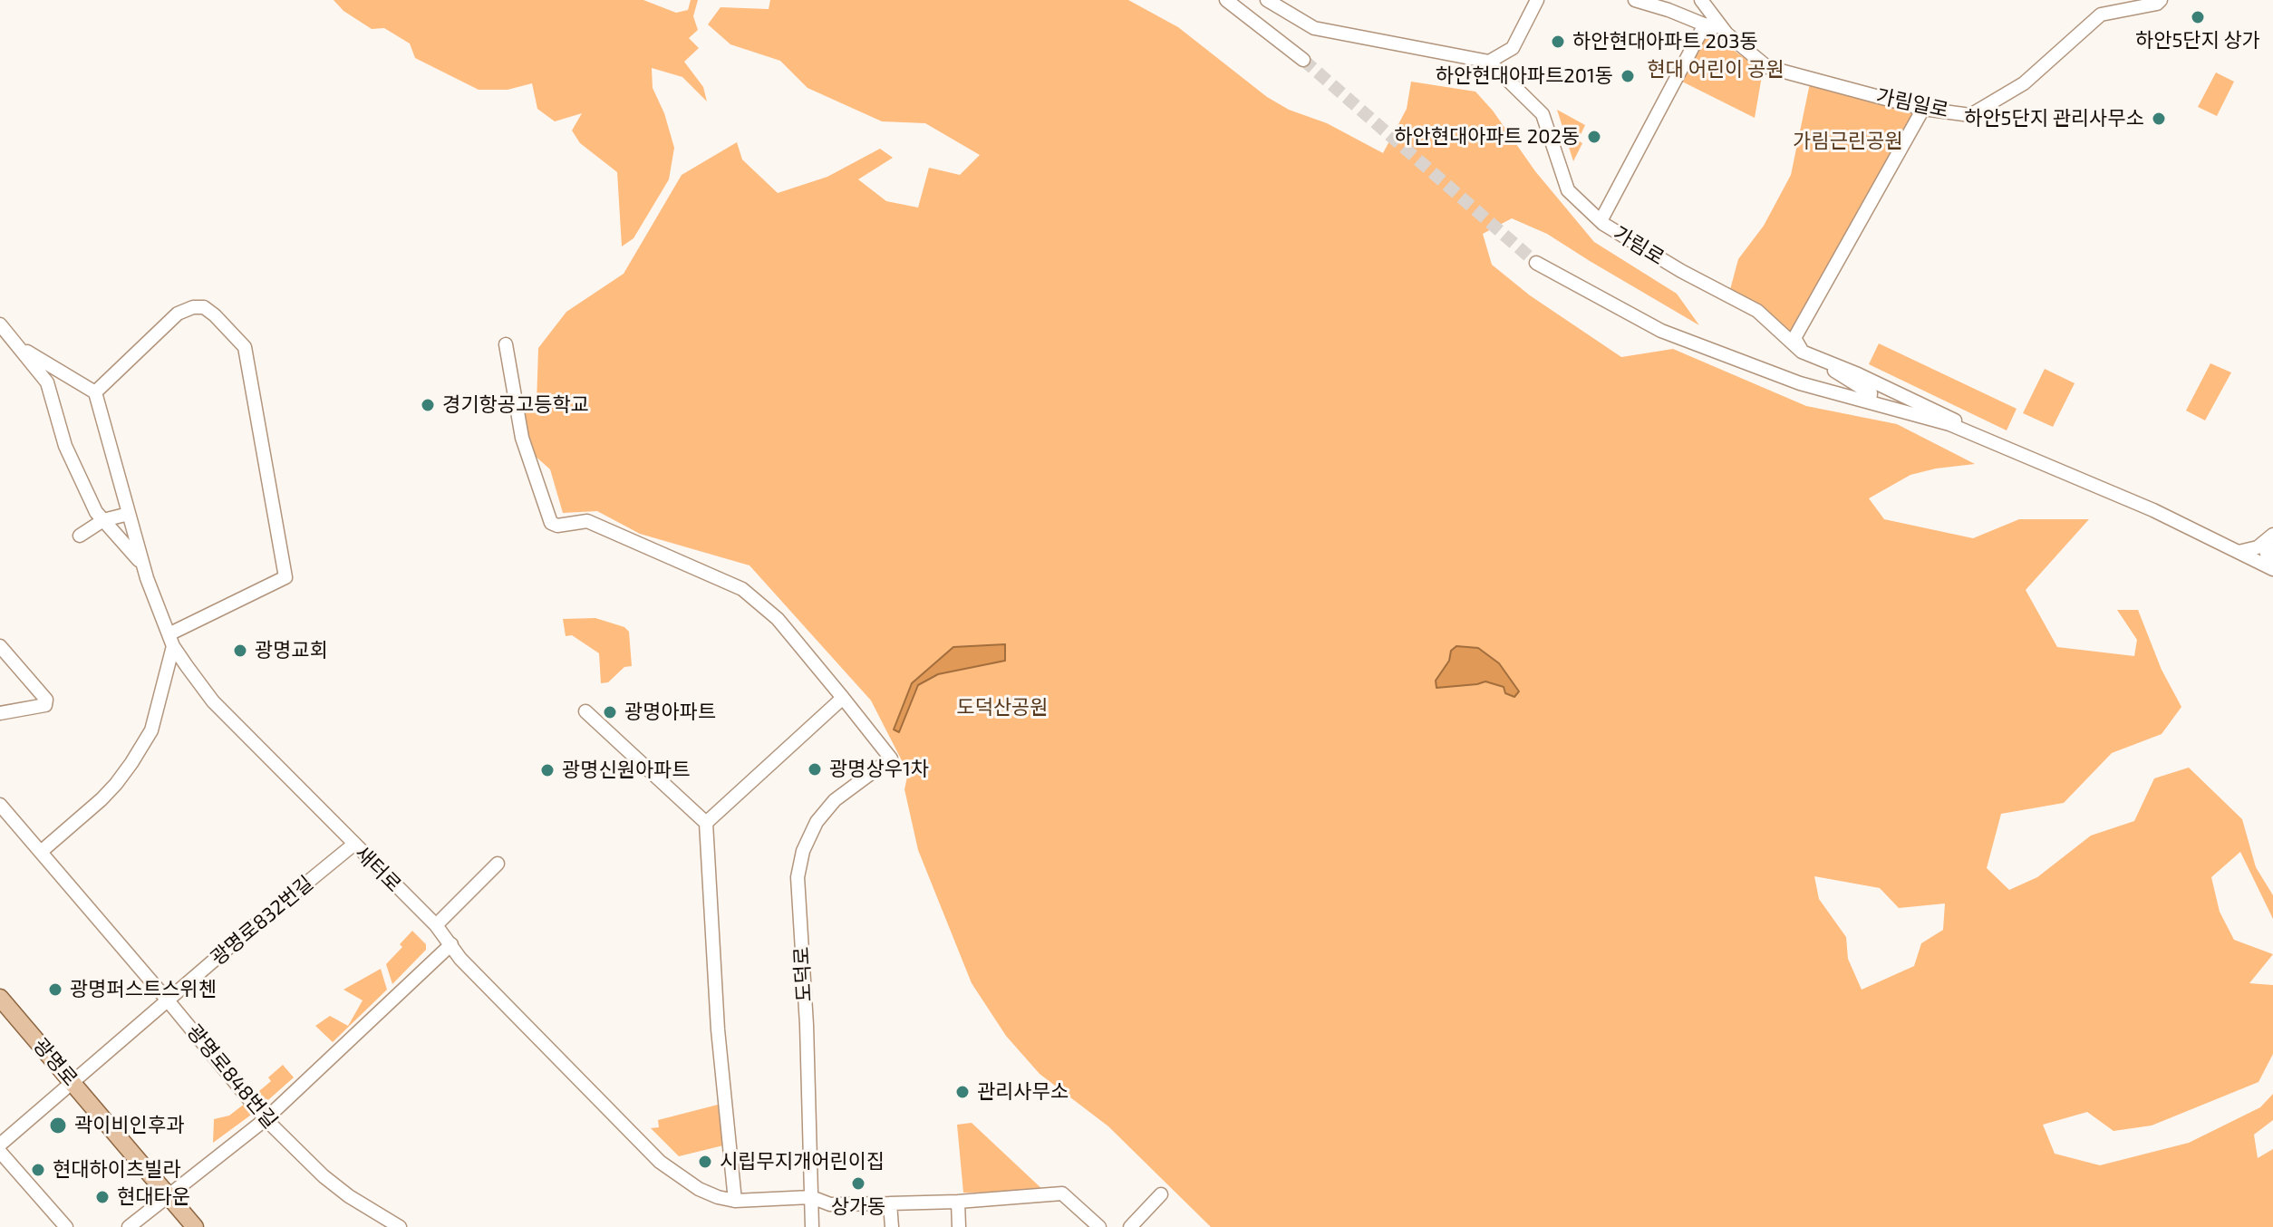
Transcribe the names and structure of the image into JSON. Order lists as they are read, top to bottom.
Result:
{
  "streets": {
    "main road": ["광명로"],
    "street": [
      "가림일로",
      "가림로",
      "새터로",
      "광명로832번길",
      "도덕로",
      "광명로848번길"
    ]
  },
  "crossings": [
    ["새터로", "광명로832번길"],
    ["새터로", "도덕로"],
    ["광명로832번길", "광명로"],
    ["광명로832번길", "광명로848번길"]
  ],
  "parks": ["현대 어린이 공원", "가림근린공원", "도덕산공원"],
  "places": [
    "하안5단지 상가",
    "하안현대아파트 203동",
    "하안현대아파트201동",
    "하안5단지 관리사무소",
    "하안현대아파트 202동",
    "경기항공고등학교",
    "광명교회",
    "광명아파트",
    "광명상우1차",
    "광명신원아파트",
    "광명퍼스트스위첸",
    "관리사무소",
    "곽이비인후과",
    "시립무지개어린이집",
    "현대하이츠빌라",
    "상가동",
    "현대타운"
  ]
}
